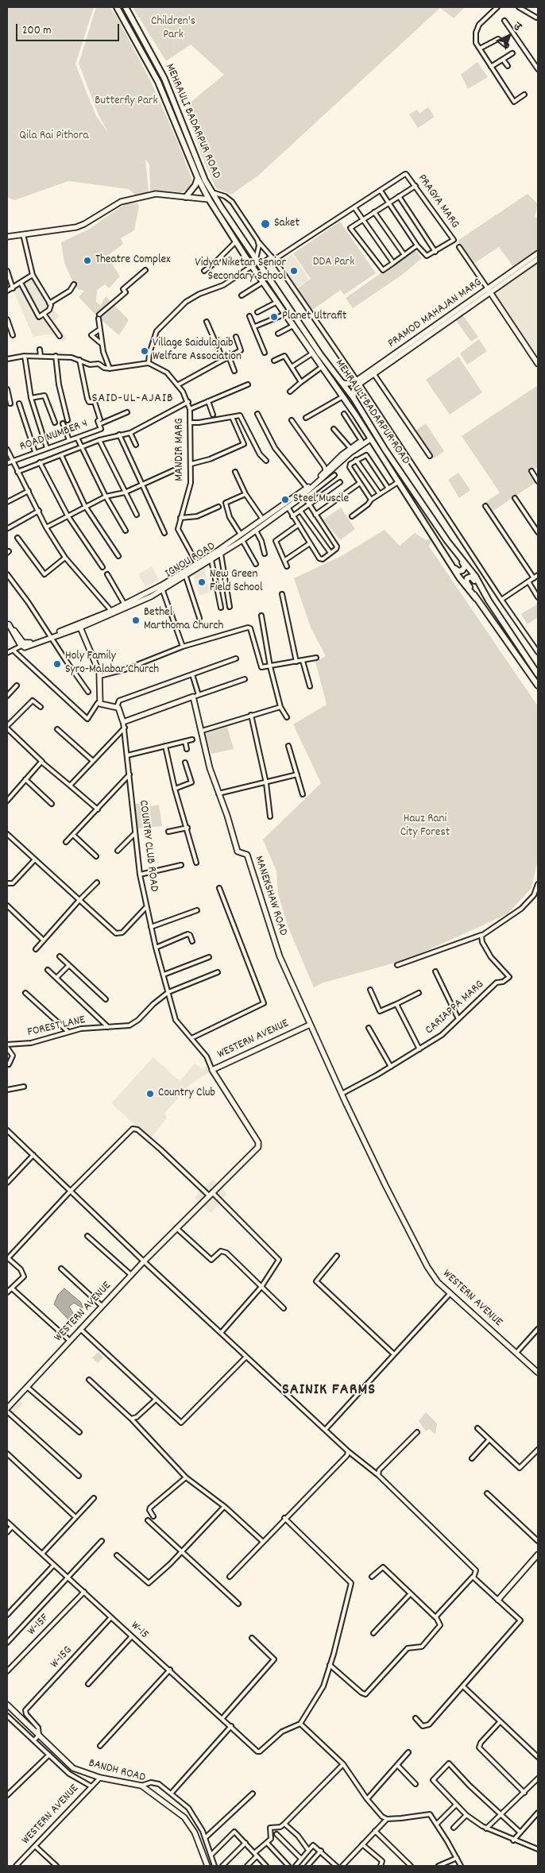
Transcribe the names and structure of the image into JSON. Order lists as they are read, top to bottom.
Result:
{
  "streets": {
    "main road": ["MEHRAULI BADARPUR ROAD"],
    "street": [
      "PRAGYA MARG",
      "PRAMOD MAHAJAN MARG",
      "ROAD NUMBER 4",
      "MANDIR MARG",
      "IGNOU ROAD",
      "COUNTRY CLUB ROAD",
      "MANEKSHAW ROAD",
      "CARIAPPA MARG",
      "FOREST LANE",
      "WESTERN AVENUE",
      "W-15F",
      "W-15",
      "W-15G",
      "BANDH ROAD"
    ]
  },
  "crossings": [
    ["MEHRAULI BADARPUR ROAD", "PRAMOD MAHAJAN MARG"],
    ["MEHRAULI BADARPUR ROAD", "IGNOU ROAD"],
    ["MANDIR MARG", "IGNOU ROAD"],
    ["COUNTRY CLUB ROAD", "FOREST LANE"],
    ["COUNTRY CLUB ROAD", "WESTERN AVENUE"],
    ["MANEKSHAW ROAD", "WESTERN AVENUE"],
    ["CARIAPPA MARG", "WESTERN AVENUE"],
    ["WESTERN AVENUE", "BANDH ROAD"],
    ["W-15F", "W-15"],
    ["W-15", "W-15G"],
    ["W-15G", "BANDH ROAD"]
  ],
  "districts": ["SAID-UL-AJAIB", "SAINIK FARMS"],
  "parks": [
    "Children's Park",
    "Butterfly Park",
    "Qila Rai Pithora",
    "DDA Park",
    "Hauz Rani City Forest"
  ],
  "places": [
    "Saket",
    "Theatre Complex",
    "Vidya Niketan Senior Secondary School",
    "Planet Ultrafit",
    "Village Saidulajaib Welfare Association",
    "Steel Muscle",
    "New Green Field School",
    "Bethel Marthoma Church",
    "Holy Family Syro-Malabar Church",
    "Country Club"
  ],
  "scale_bar": "200 m",
  "north": "top right"
}
